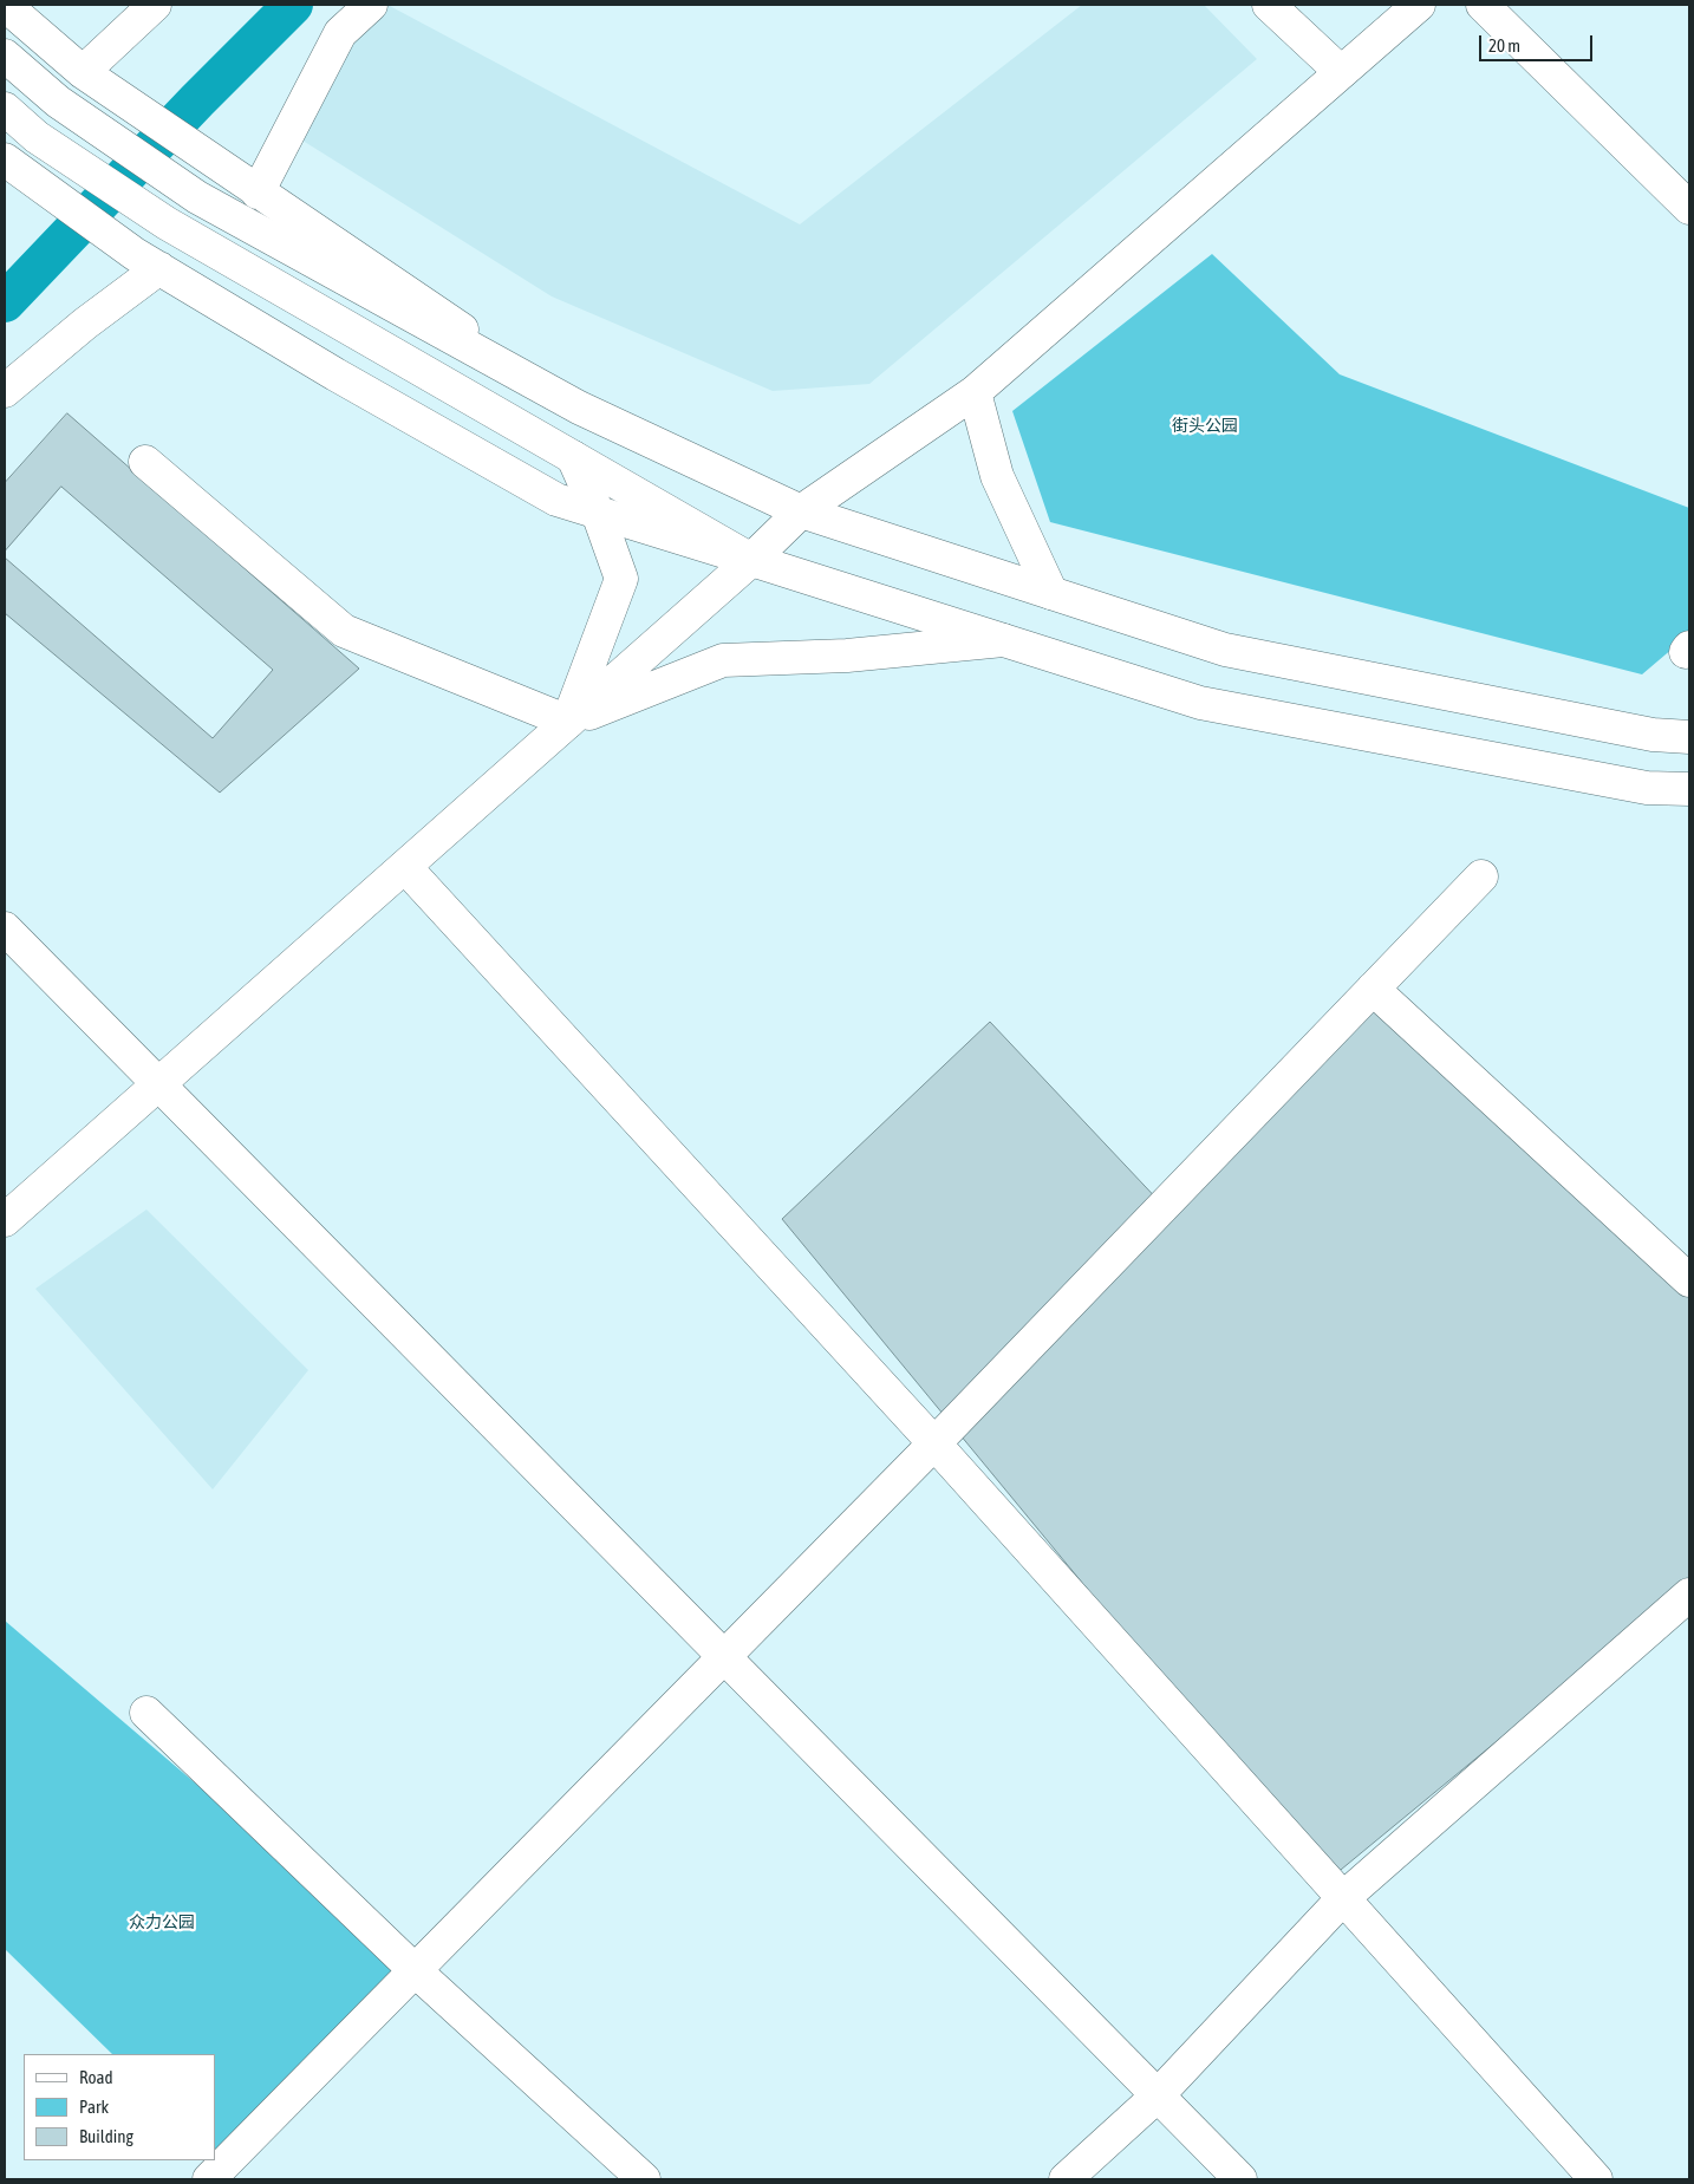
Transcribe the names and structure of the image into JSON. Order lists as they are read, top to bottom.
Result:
{
  "parks": ["街头公园", "众力公园"],
  "legend": ["Road", "Park", "Building"],
  "scale_bar": "20 m"
}
